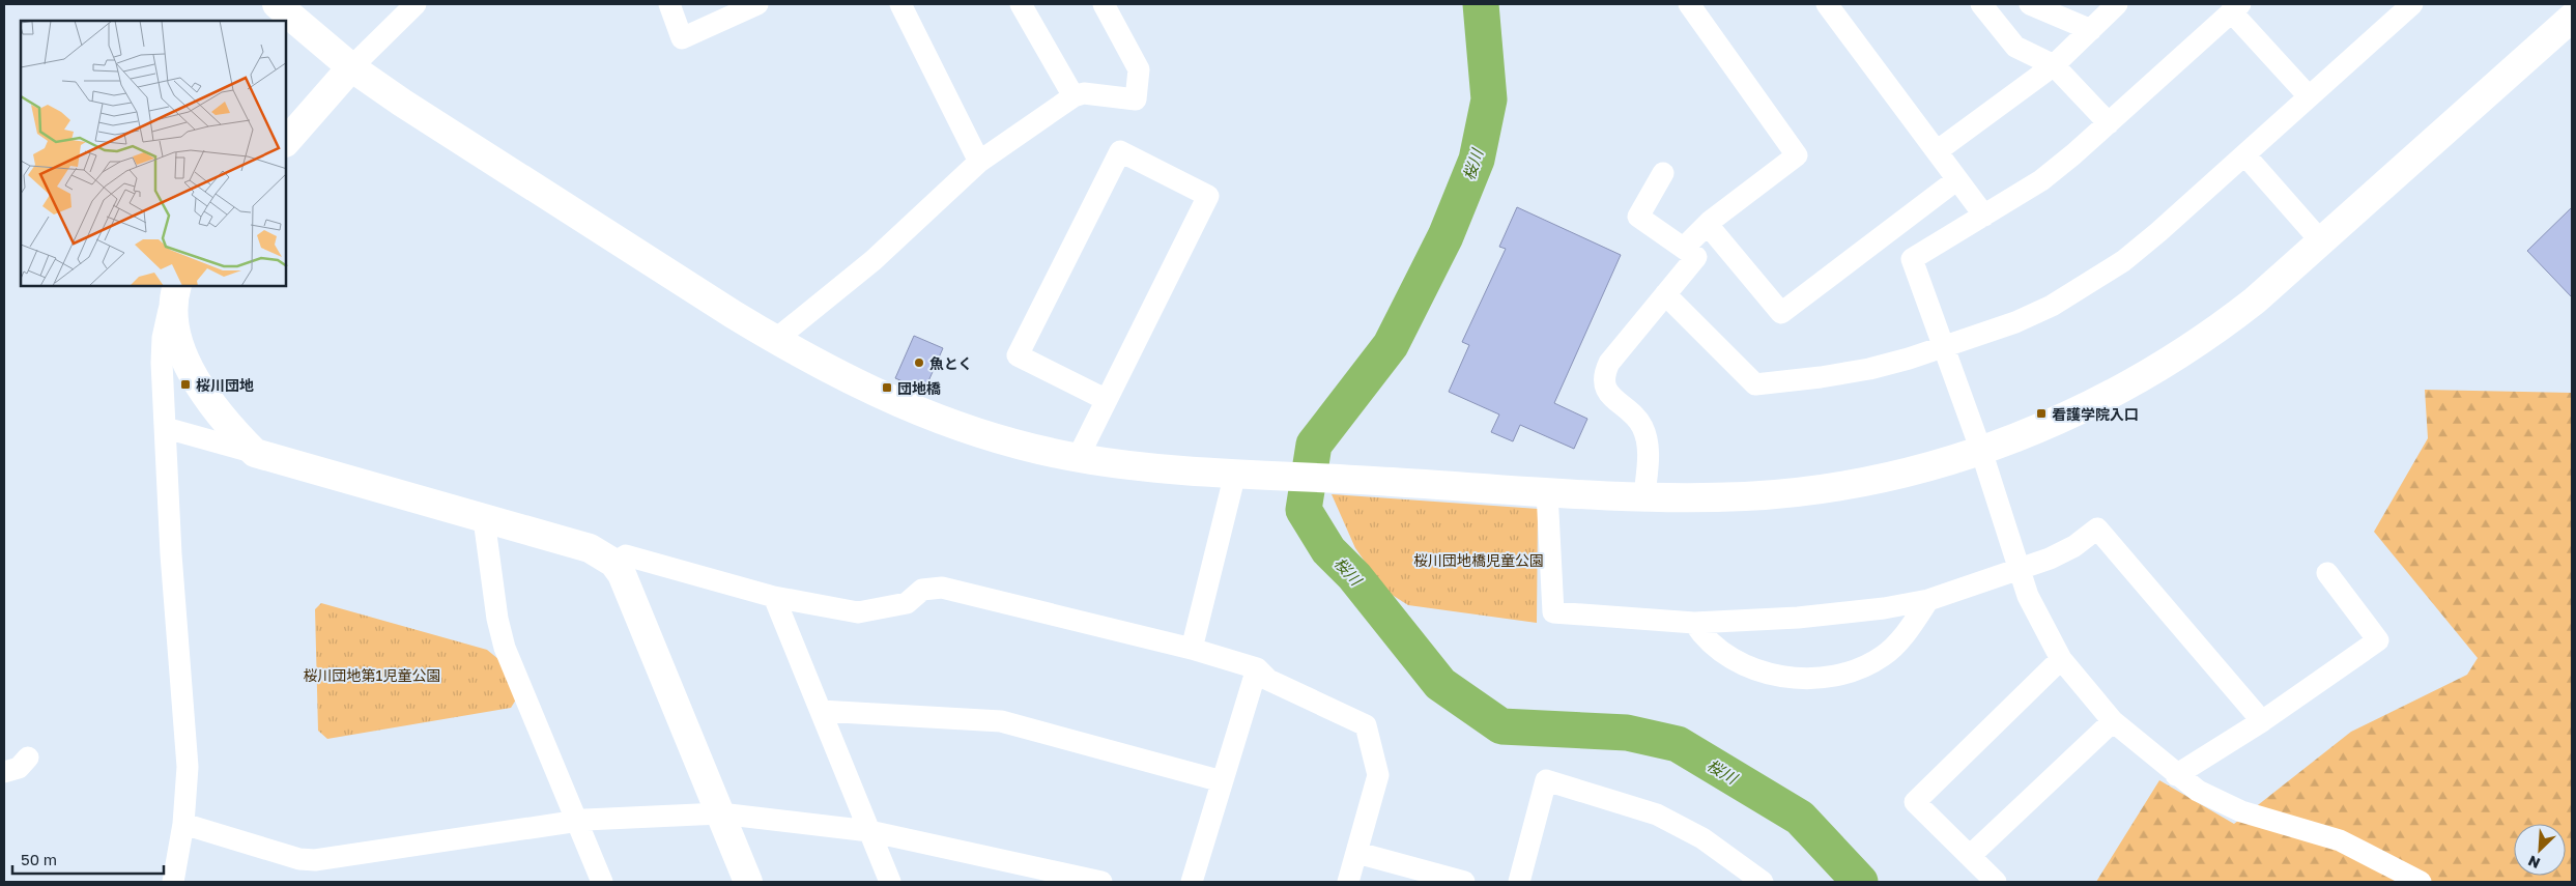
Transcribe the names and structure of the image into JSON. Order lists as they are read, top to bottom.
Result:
{
  "water": ["桜川"],
  "parks": ["桜川団地橋児童公園", "桜川団地第1児童公園"],
  "places": {
    "other": ["魚とく"],
    "transit": ["桜川団地", "団地橋", "看護学院入口"]
  },
  "scale_bar": "50 m",
  "north": "bottom left"
}
